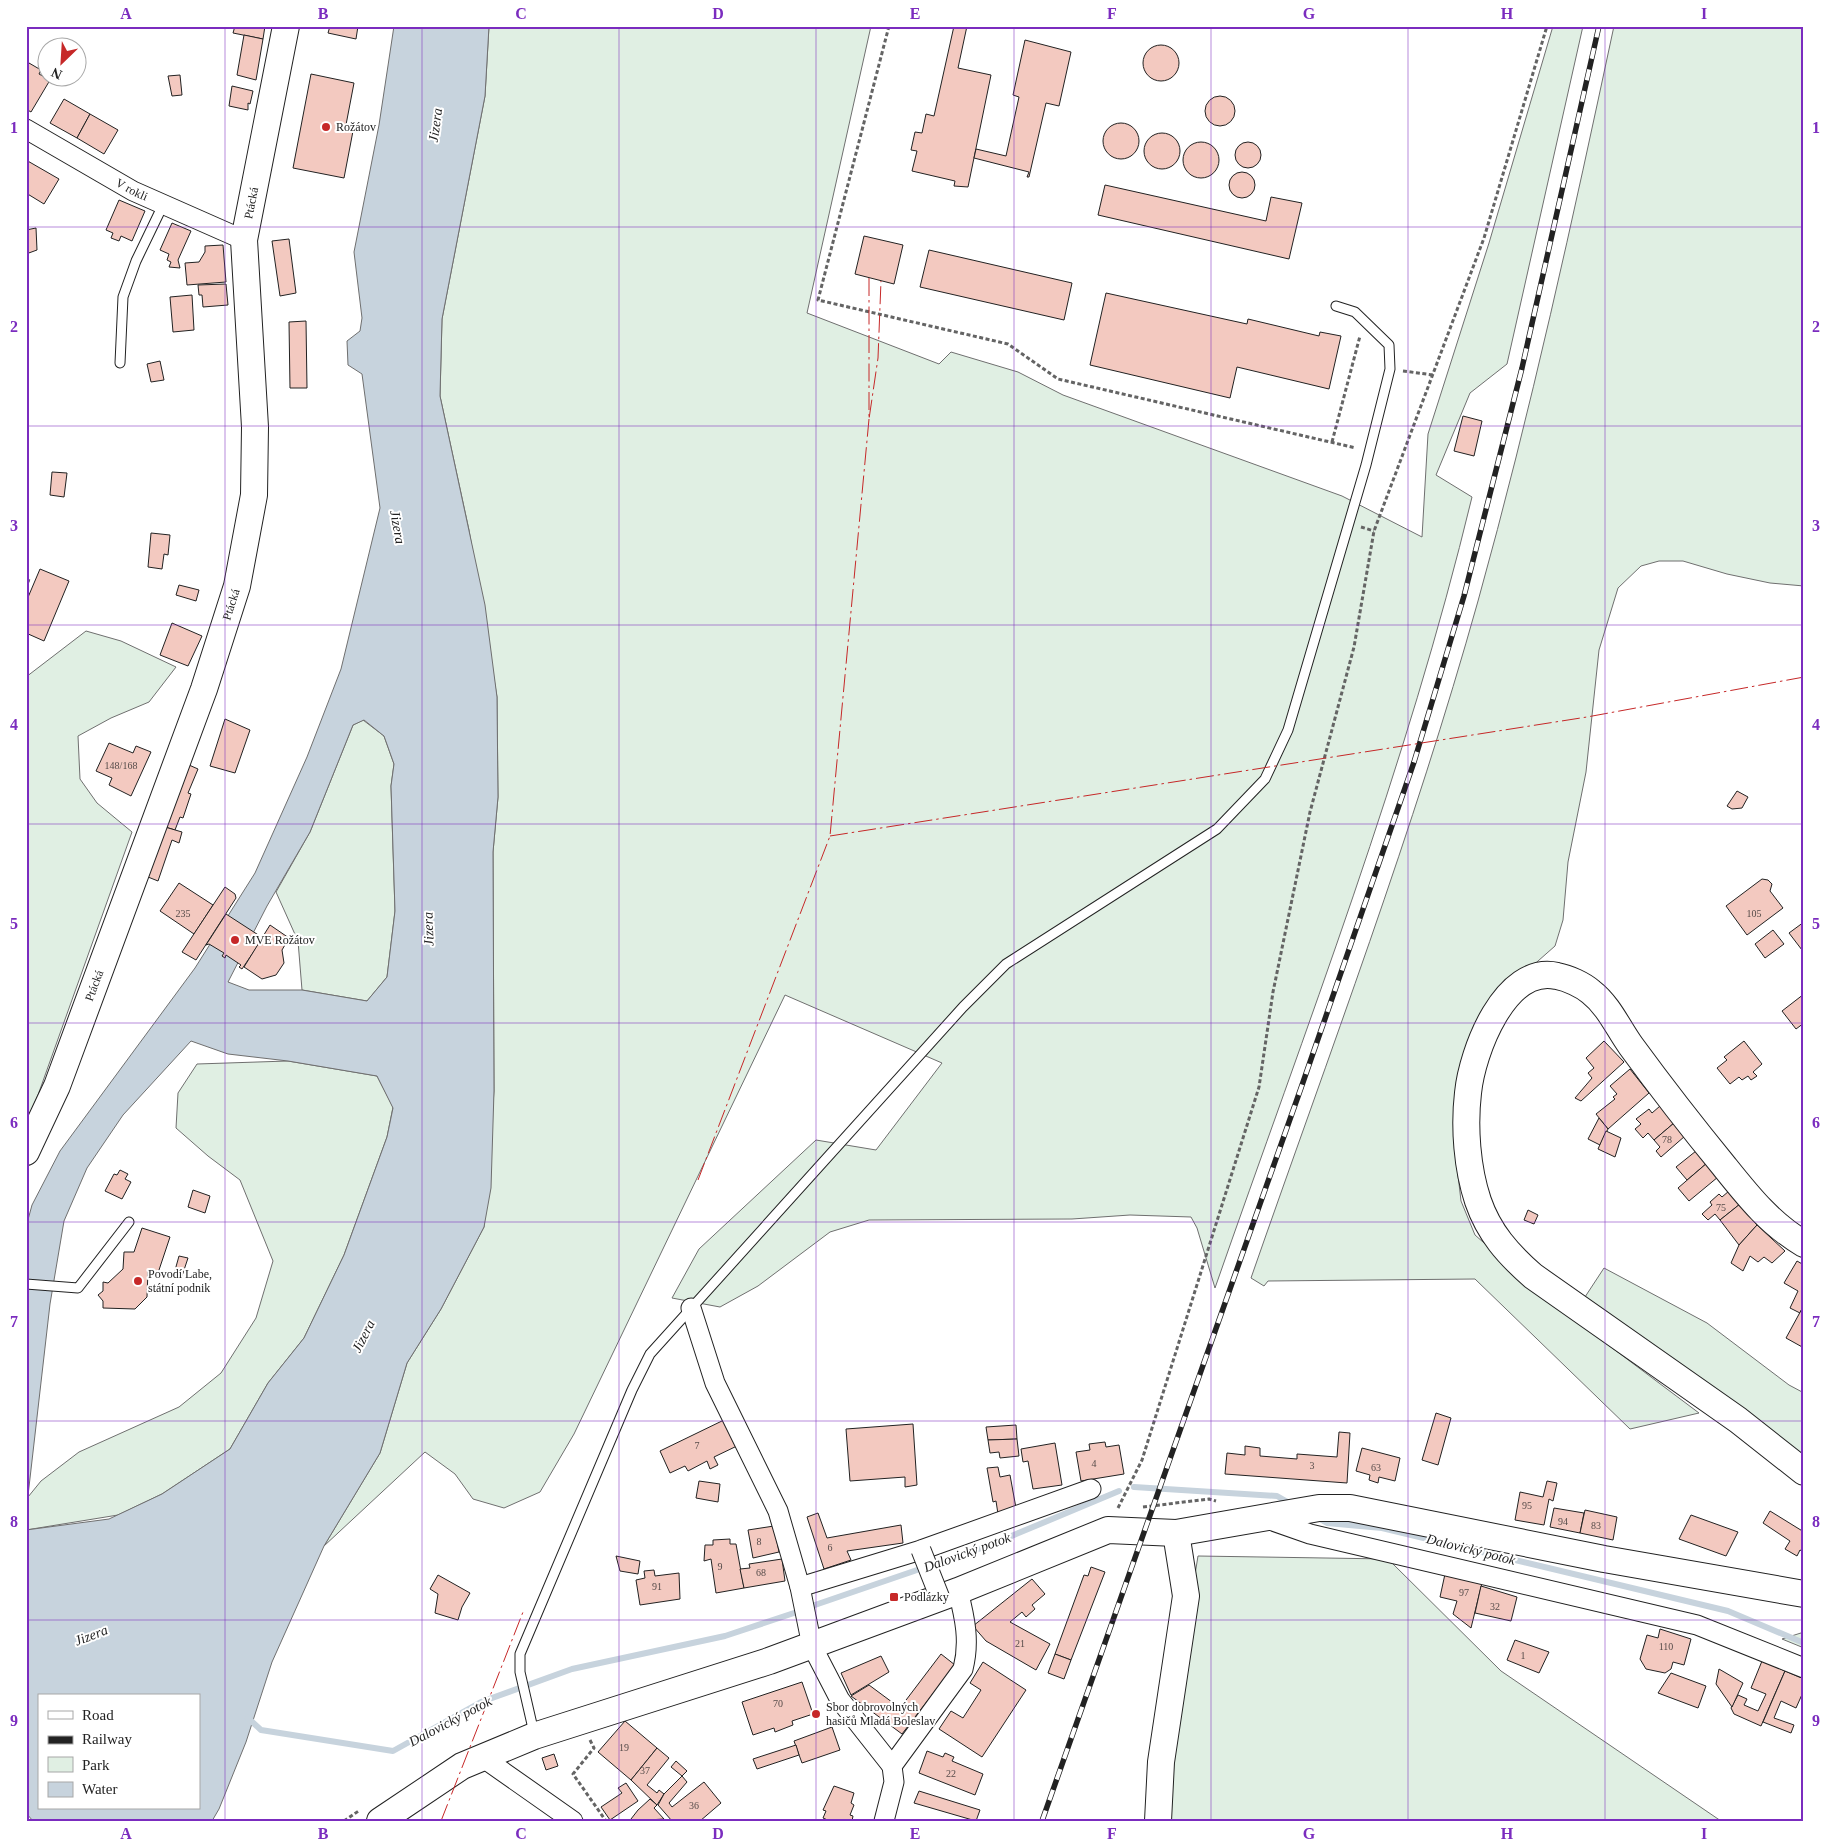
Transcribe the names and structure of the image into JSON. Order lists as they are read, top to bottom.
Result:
{
  "streets": {
    "main road": ["Ptácká"],
    "street": ["V rokli"]
  },
  "crossings": [
    ["V rokli", "Ptácká"]
  ],
  "water": ["Jizera", "Dalovický potok"],
  "places": {
    "other": [
      "Rožátov",
      "MVE Rožátov",
      "Povodí Labe, státní podnik",
      "Sbor dobrovolných hasičů Mladá Boleslav"
    ],
    "transit": ["Podlázky"]
  },
  "house_numbers": [
    "148/168",
    "235",
    "105",
    "78",
    "75",
    "7",
    "4",
    "3",
    "63",
    "95",
    "94",
    "83",
    "8",
    "6",
    "9",
    "68",
    "91",
    "97",
    "32",
    "21",
    "110",
    "1",
    "70",
    "19",
    "37",
    "22",
    "36"
  ],
  "legend": [
    "Road",
    "Railway",
    "Park",
    "Water"
  ],
  "north": "bottom left",
  "grid": {
    "columns": [
      "A",
      "B",
      "C",
      "D",
      "E",
      "F",
      "G",
      "H",
      "I"
    ],
    "rows": [
      "1",
      "2",
      "3",
      "4",
      "5",
      "6",
      "7",
      "8",
      "9"
    ]
  }
}
